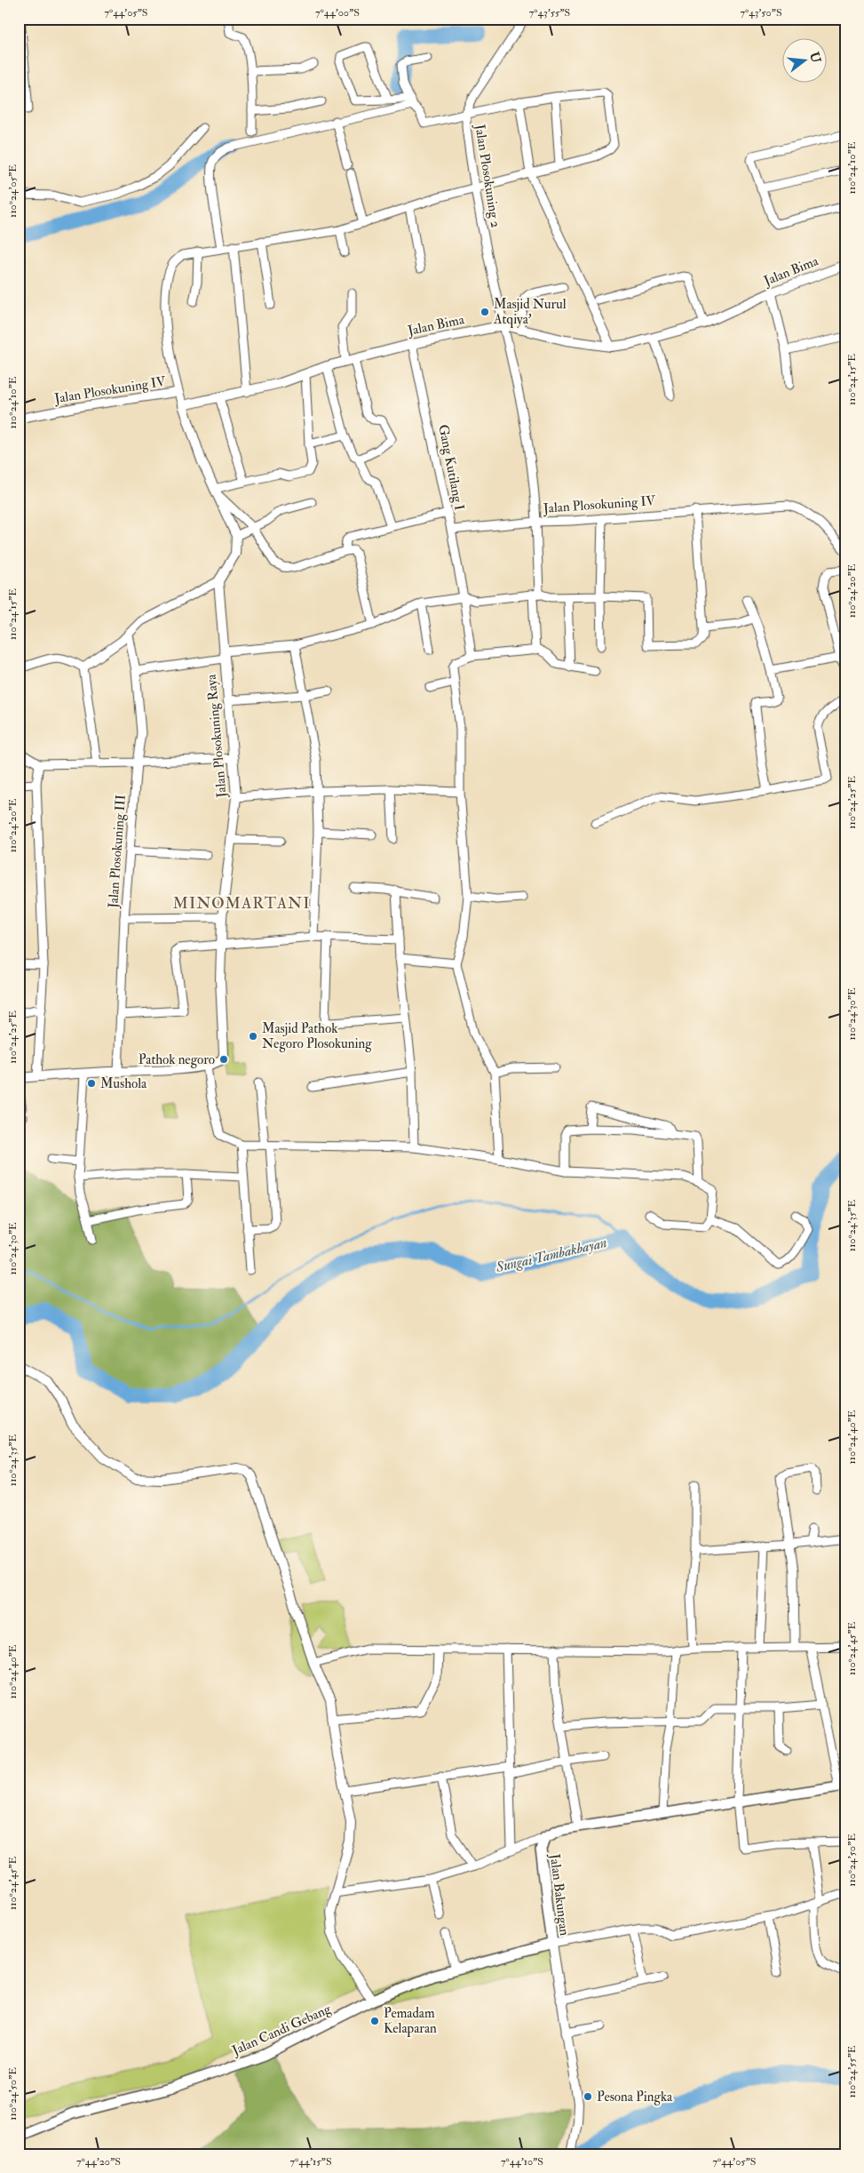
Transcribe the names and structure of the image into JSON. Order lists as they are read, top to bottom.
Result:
{
  "streets": {
    "main road": ["Jalan Bakungan", "Jalan Candi Gebang"],
    "street": [
      "Jalan Plosokuning 2",
      "Jalan Bima",
      "Jalan Plosokuning IV",
      "Gang Kutilang I",
      "Jalan Plosokuning Raya",
      "Jalan Plosokuning III"
    ]
  },
  "crossings": [
    ["Jalan Plosokuning 2", "Jalan Bima"],
    ["Jalan Plosokuning 2", "Jalan Plosokuning IV"],
    ["Jalan Bima", "Jalan Plosokuning IV"],
    ["Jalan Bima", "Gang Kutilang I"],
    ["Jalan Plosokuning Raya", "Jalan Plosokuning III"],
    ["Jalan Bakungan", "Jalan Candi Gebang"]
  ],
  "districts": ["MINOMARTANI"],
  "water": ["Sungai Tambakbayan"],
  "places": [
    "Masjid Nurul Atqiya'",
    "Masjid Pathok Negoro Plosokuning",
    "Pathok negoro",
    "Mushola",
    "Pemadam Kelaparan",
    "Pesona Pingka"
  ],
  "north": "right",
  "coordinates": [
    "7°44'05\"S",
    "7°44'00\"S",
    "7°43'55\"S",
    "7°43'50\"S",
    "110°24'10\"E",
    "110°24'05\"E",
    "110°24'15\"E",
    "110°24'20\"E",
    "110°24'25\"E",
    "110°24'30\"E",
    "110°24'35\"E",
    "110°24'40\"E",
    "110°24'45\"E",
    "110°24'50\"E",
    "110°24'55\"E",
    "7°44'20\"S",
    "7°44'15\"S",
    "7°44'10\"S"
  ]
}
